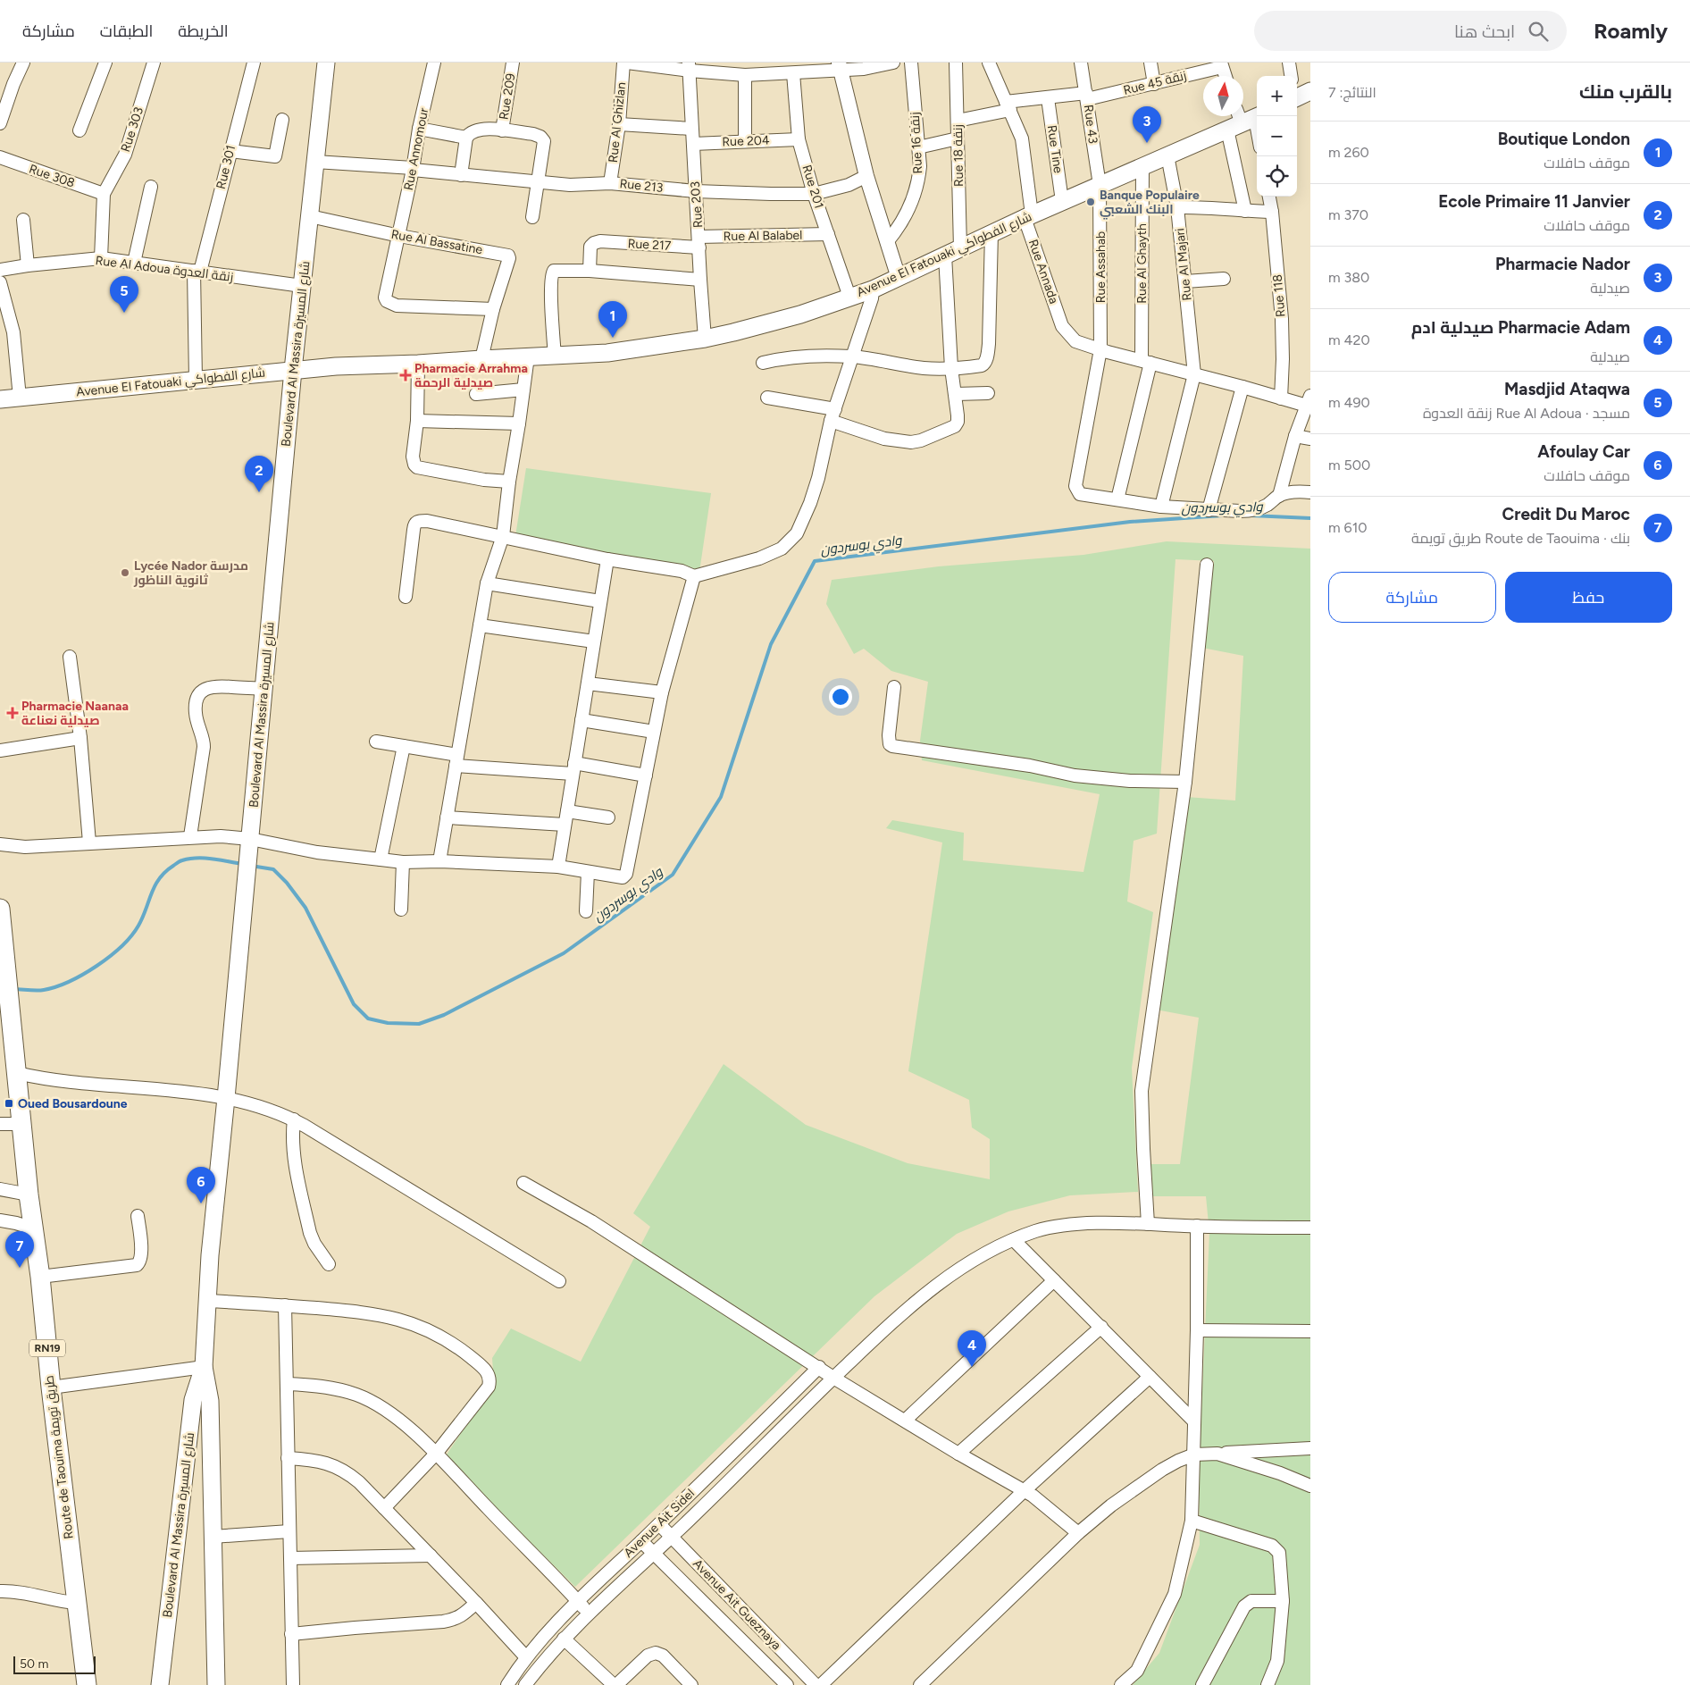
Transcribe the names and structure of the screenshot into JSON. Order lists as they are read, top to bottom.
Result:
{
  "streets": {
    "main road": [
      "Avenue El Fatouaki شارع الفطواكي",
      "Boulevard Al Massira شارع المسيرة",
      "RN19",
      "Route de Taouima طريق تويمة"
    ],
    "street": [
      "Rue 45 زنقة",
      "Rue 209",
      "Rue Al Ghizlan",
      "Rue 43",
      "Rue 303",
      "Rue 204",
      "Rue 16 زنقة",
      "Rue Annomour",
      "Rue Tine",
      "Rue 18 زنقة",
      "Rue 301",
      "Rue 308",
      "Rue 213",
      "Rue 201",
      "Rue 203",
      "Rue Al Balabel",
      "Rue Al Bassatine",
      "Rue 217",
      "Rue Al Ghayth",
      "Rue Al Majari",
      "Rue Assahab",
      "Rue Al Adoua زنقة العدوة",
      "Rue Annada",
      "Rue 118",
      "Avenue Ait Sidel",
      "Avenue Ait Gueznaya"
    ]
  },
  "crossings": [
    ["Rue 45 زنقة", "Rue 43"],
    ["Rue 45 زنقة", "Rue Tine"],
    ["Rue 45 زنقة", "Rue 18 زنقة"],
    ["Rue 45 زنقة", "Rue Annada"],
    ["Rue Al Ghizlan", "Rue 213"],
    ["Rue 43", "Avenue El Fatouaki شارع الفطواكي"],
    ["Rue 43", "Rue Assahab"],
    ["Rue 303", "Rue 308"],
    ["Rue 204", "Rue 201"],
    ["Rue 204", "Rue 203"],
    ["Rue Annomour", "Rue 213"],
    ["Rue Annomour", "Rue Al Bassatine"],
    ["Rue Tine", "Avenue El Fatouaki شارع الفطواكي"],
    ["Rue 18 زنقة", "Avenue El Fatouaki شارع الفطواكي"],
    ["Rue 301", "Avenue El Fatouaki شارع الفطواكي"],
    ["Rue 301", "Rue Al Adoua زنقة العدوة"],
    ["Rue 213", "Rue 201"],
    ["Rue 213", "Rue 203"],
    ["Rue 213", "Boulevard Al Massira شارع المسيرة"],
    ["Rue 201", "Rue Al Balabel"],
    ["Rue 201", "Avenue El Fatouaki شارع الفطواكي"],
    ["Rue 203", "Rue Al Balabel"],
    ["Rue 203", "Rue 217"],
    ["Rue 203", "Avenue El Fatouaki شارع الفطواكي"],
    ["Rue Al Balabel", "Rue 217"],
    ["Rue Al Bassatine", "Boulevard Al Massira شارع المسيرة"],
    ["Avenue El Fatouaki شارع الفطواكي", "Rue Al Ghayth"],
    ["Avenue El Fatouaki شارع الفطواكي", "Rue Al Majari"],
    ["Avenue El Fatouaki شارع الفطواكي", "Rue Assahab"],
    ["Avenue El Fatouaki شارع الفطواكي", "Rue Annada"],
    ["Avenue El Fatouaki شارع الفطواكي", "Boulevard Al Massira شارع المسيرة"],
    ["Rue Al Ghayth", "Rue Assahab"],
    ["Rue Assahab", "Rue Annada"],
    ["Rue Al Adoua زنقة العدوة", "Boulevard Al Massira شارع المسيرة"],
    ["Avenue Ait Sidel", "Avenue Ait Gueznaya"]
  ],
  "water": ["وادي بوسردون"],
  "places": {
    "other": ["Banque Populaire البنك الشعبي", "Lycée Nador مدرسة ثانوية الناظور"],
    "health": ["Pharmacie Arrahma صيدلية الرحمة", "Pharmacie Naanaa صيدلية نعناعة"],
    "transit": ["Oued Bousardoune"]
  },
  "scale_bar": "50 m",
  "north": "top",
  "page": {
    "header": "Roamly",
    "search": "ابحث هنا",
    "nav": ["الخريطة", "الطبقات", "مشاركة"],
    "heading": ["بالقرب منك", "النتائج: 7"],
    "map_buttons": ["+", "−"],
    "pins": [
      "3",
      "5",
      "1",
      "2",
      "6",
      "7",
      "4"
    ],
    "list": [
      {
        "mark": "1",
        "name": "Boutique London",
        "note": "موقف حافلات",
        "value": "260 m"
      },
      {
        "mark": "2",
        "name": "Ecole Primaire 11 Janvier",
        "note": "موقف حافلات",
        "value": "370 m"
      },
      {
        "mark": "3",
        "name": "Pharmacie Nador",
        "note": "صيدلية",
        "value": "380 m"
      },
      {
        "mark": "4",
        "name": "Pharmacie Adam صيدلية ادم",
        "note": "صيدلية",
        "value": "420 m"
      },
      {
        "mark": "5",
        "name": "Masdjid Ataqwa",
        "note": "مسجد · Rue Al Adoua زنقة العدوة",
        "value": "490 m"
      },
      {
        "mark": "6",
        "name": "Afoulay Car",
        "note": "موقف حافلات",
        "value": "500 m"
      },
      {
        "mark": "7",
        "name": "Credit Du Maroc",
        "note": "بنك · Route de Taouima طريق تويمة",
        "value": "610 m"
      }
    ],
    "buttons": ["حفظ", "مشاركة"],
    "scale": "50 m"
  }
}
